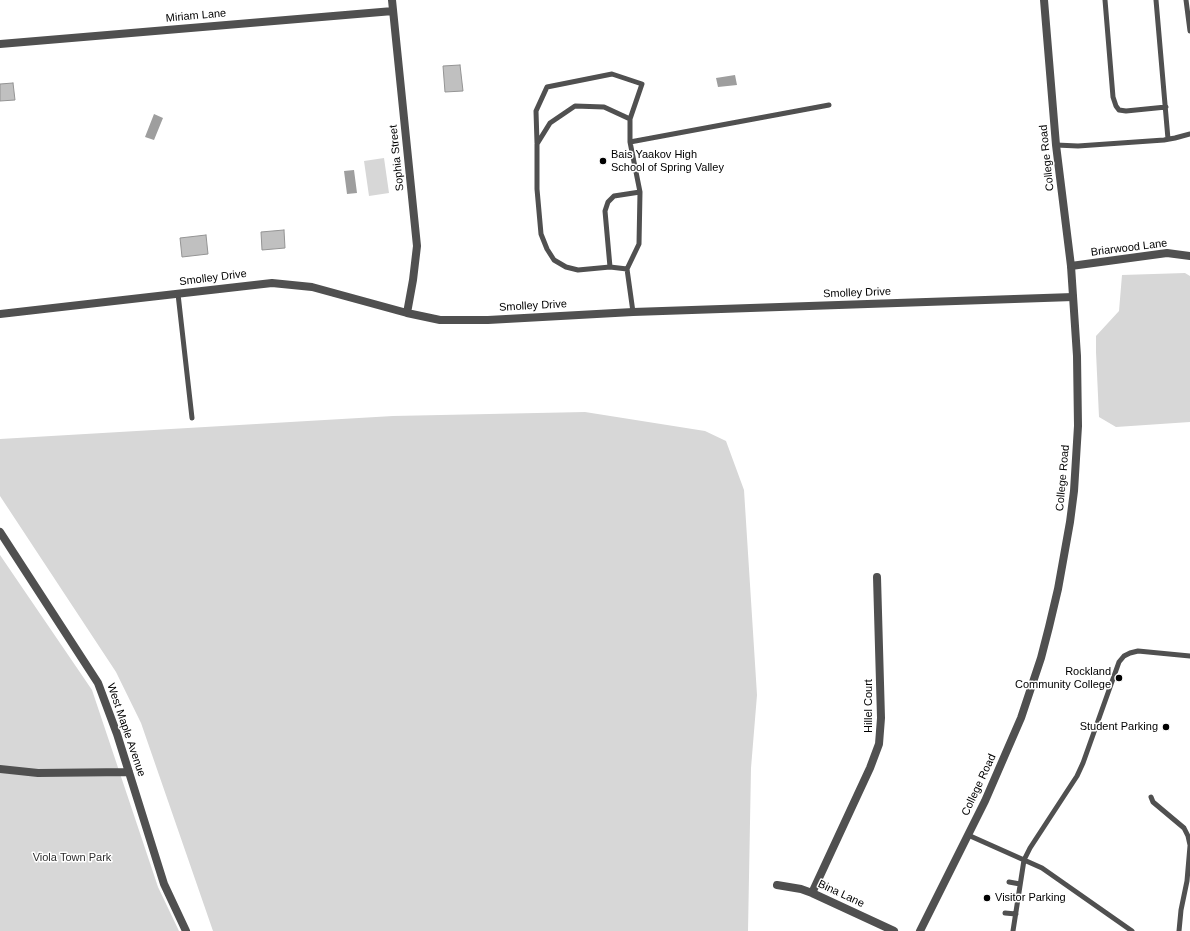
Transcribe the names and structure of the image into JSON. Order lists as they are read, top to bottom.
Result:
{
  "streets": {
    "street": [
      "Miriam Lane",
      "Sophia Street",
      "College Road",
      "Briarwood Lane",
      "Smolley Drive",
      "Hillel Court",
      "West Maple Avenue",
      "Bina Lane"
    ]
  },
  "crossings": [
    ["Miriam Lane", "Sophia Street"],
    ["Sophia Street", "Smolley Drive"],
    ["College Road", "Briarwood Lane"],
    ["College Road", "Smolley Drive"],
    ["Hillel Court", "Bina Lane"]
  ],
  "parks": ["Viola Town Park"],
  "places": [
    "Bais Yaakov High School of Spring Valley",
    "Rockland Community College",
    "Student Parking",
    "Visitor Parking"
  ]
}
